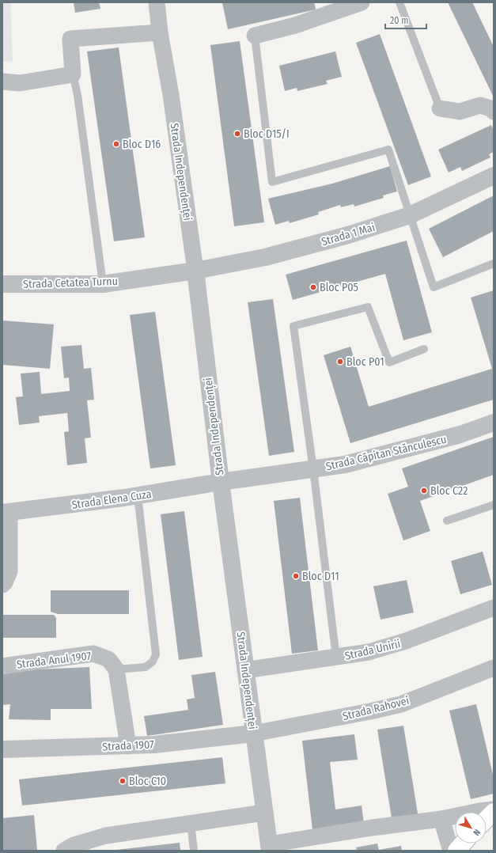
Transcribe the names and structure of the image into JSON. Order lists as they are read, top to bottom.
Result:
{
  "streets": {
    "street": [
      "Strada Independenței",
      "Strada 1 Mai",
      "Strada Cetatea Turnu",
      "Strada Căpitan Stănculescu",
      "Strada Elena Cuza",
      "Strada Unirii",
      "Strada Anul 1907",
      "Strada Rahovei",
      "Strada 1907"
    ]
  },
  "crossings": [
    ["Strada Independenței", "Strada 1 Mai"],
    ["Strada Independenței", "Strada Cetatea Turnu"],
    ["Strada Independenței", "Strada Căpitan Stănculescu"],
    ["Strada Independenței", "Strada Elena Cuza"],
    ["Strada Independenței", "Strada Unirii"],
    ["Strada Independenței", "Strada Rahovei"],
    ["Strada Independenței", "Strada 1907"],
    ["Strada 1 Mai", "Strada Cetatea Turnu"],
    ["Strada Căpitan Stănculescu", "Strada Elena Cuza"],
    ["Strada Rahovei", "Strada 1907"]
  ],
  "places": [
    "Bloc D15/I",
    "Bloc D16",
    "Bloc P05",
    "Bloc P01",
    "Bloc C22",
    "Bloc D11",
    "Bloc C10"
  ],
  "scale_bar": "20 m",
  "north": "bottom right"
}
